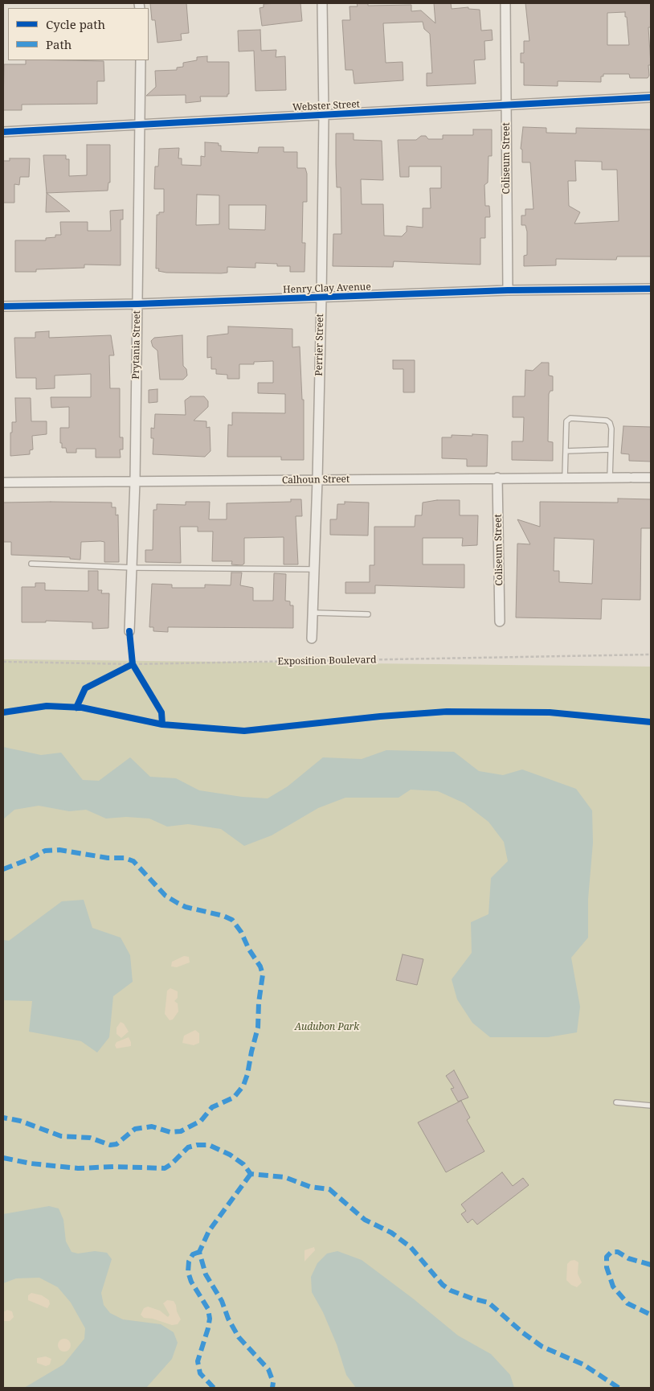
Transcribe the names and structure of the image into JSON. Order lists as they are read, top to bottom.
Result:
{
  "streets": {
    "street": [
      "Webster Street",
      "Coliseum Street",
      "Henry Clay Avenue",
      "Prytania Street",
      "Perrier Street",
      "Calhoun Street"
    ],
    "path": ["Exposition Boulevard"]
  },
  "crossings": [
    ["Webster Street", "Coliseum Street"],
    ["Webster Street", "Prytania Street"],
    ["Webster Street", "Perrier Street"],
    ["Coliseum Street", "Henry Clay Avenue"],
    ["Coliseum Street", "Calhoun Street"],
    ["Henry Clay Avenue", "Prytania Street"],
    ["Henry Clay Avenue", "Perrier Street"],
    ["Prytania Street", "Calhoun Street"],
    ["Perrier Street", "Calhoun Street"]
  ],
  "parks": ["Audubon Park"],
  "legend": ["Cycle path", "Path"]
}
